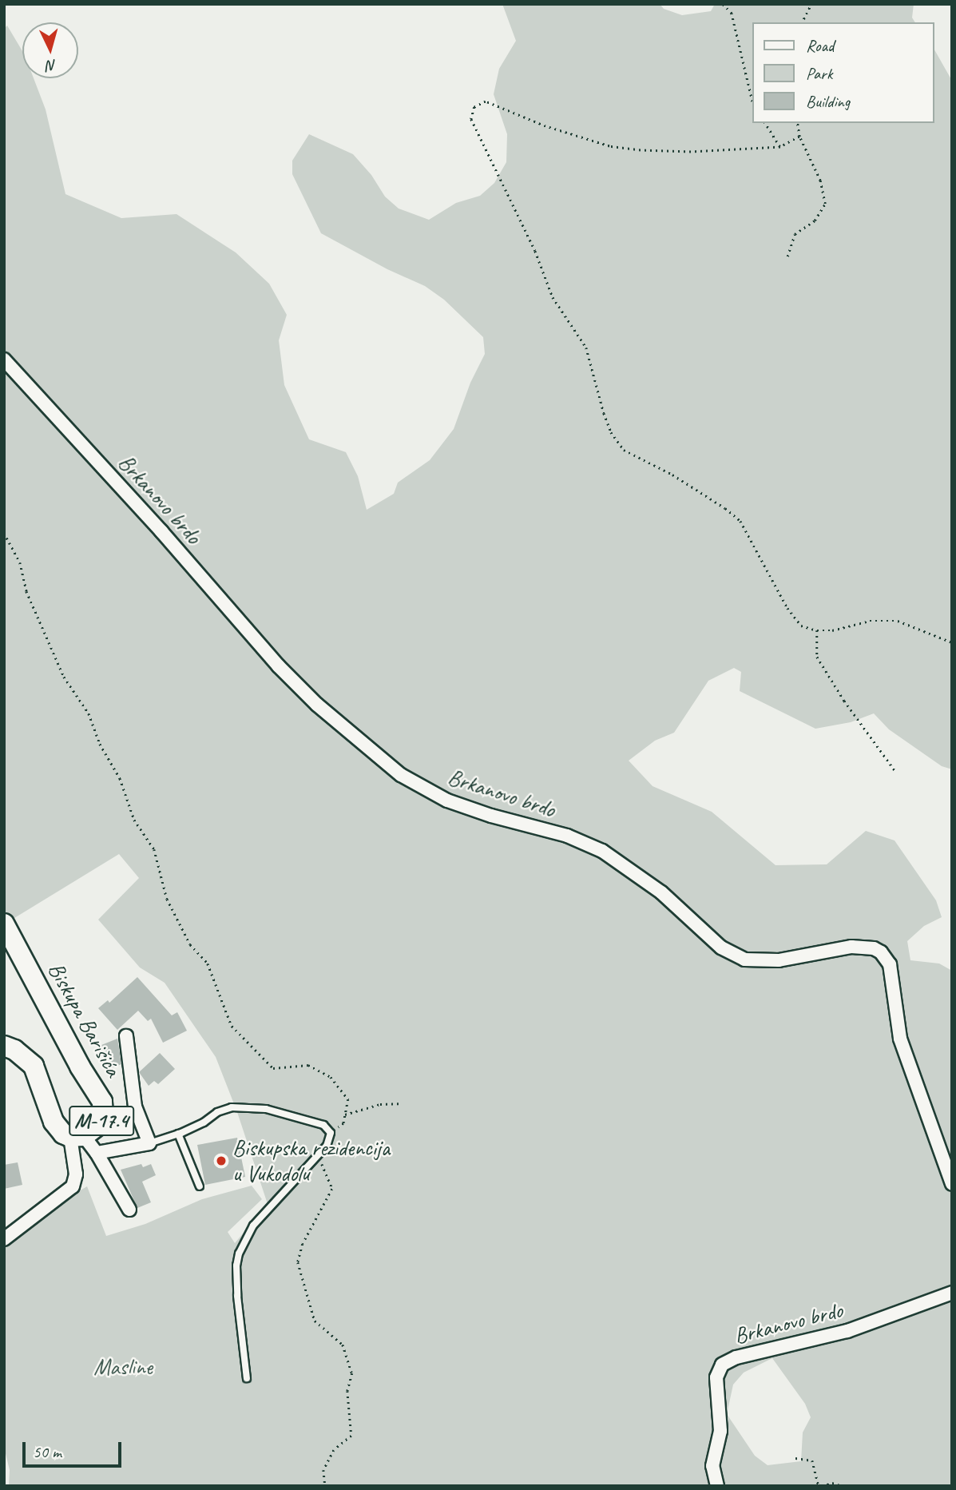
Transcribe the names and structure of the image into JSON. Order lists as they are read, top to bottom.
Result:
{
  "streets": {
    "main road": ["Biskupa Barišića", "M-17.4"],
    "street": ["Brkanovo brdo"]
  },
  "crossings": [
    ["Biskupa Barišića", "M-17.4"]
  ],
  "parks": ["Masline"],
  "places": ["Biskupska rezidencija u Vukodolu"],
  "legend": ["Road", "Park", "Building"],
  "scale_bar": "50 m",
  "north": "bottom"
}
